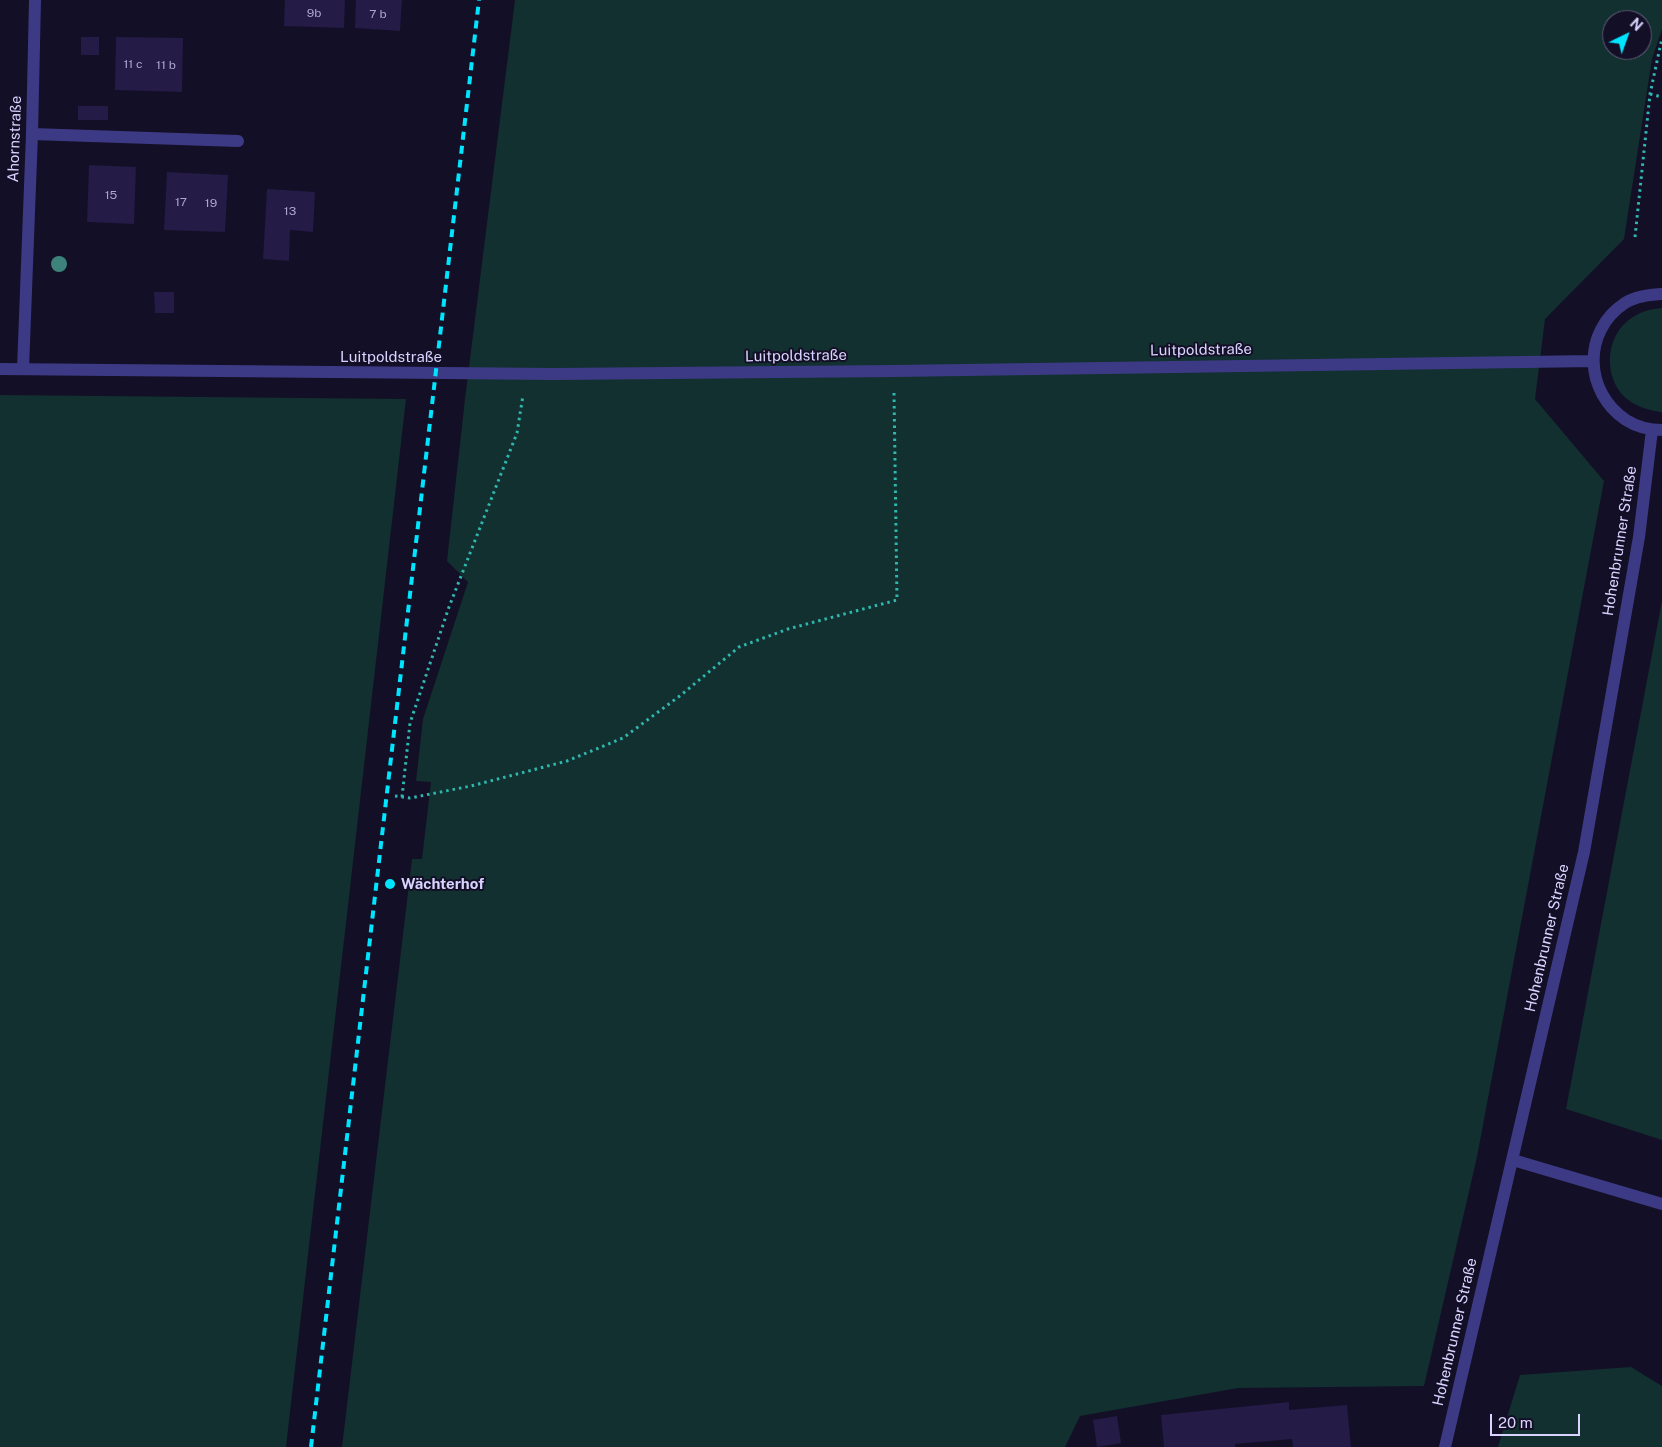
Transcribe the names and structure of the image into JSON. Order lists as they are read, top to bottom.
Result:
{
  "streets": {
    "street": ["Ahornstraße", "Luitpoldstraße", "Hohenbrunner Straße"]
  },
  "crossings": [
    ["Ahornstraße", "Luitpoldstraße"]
  ],
  "places": ["Wächterhof"],
  "house_numbers": [
    "9b",
    "7 b",
    "11 c",
    "11 b",
    "15",
    "17",
    "19",
    "13"
  ],
  "scale_bar": "20 m",
  "north": "top right"
}
